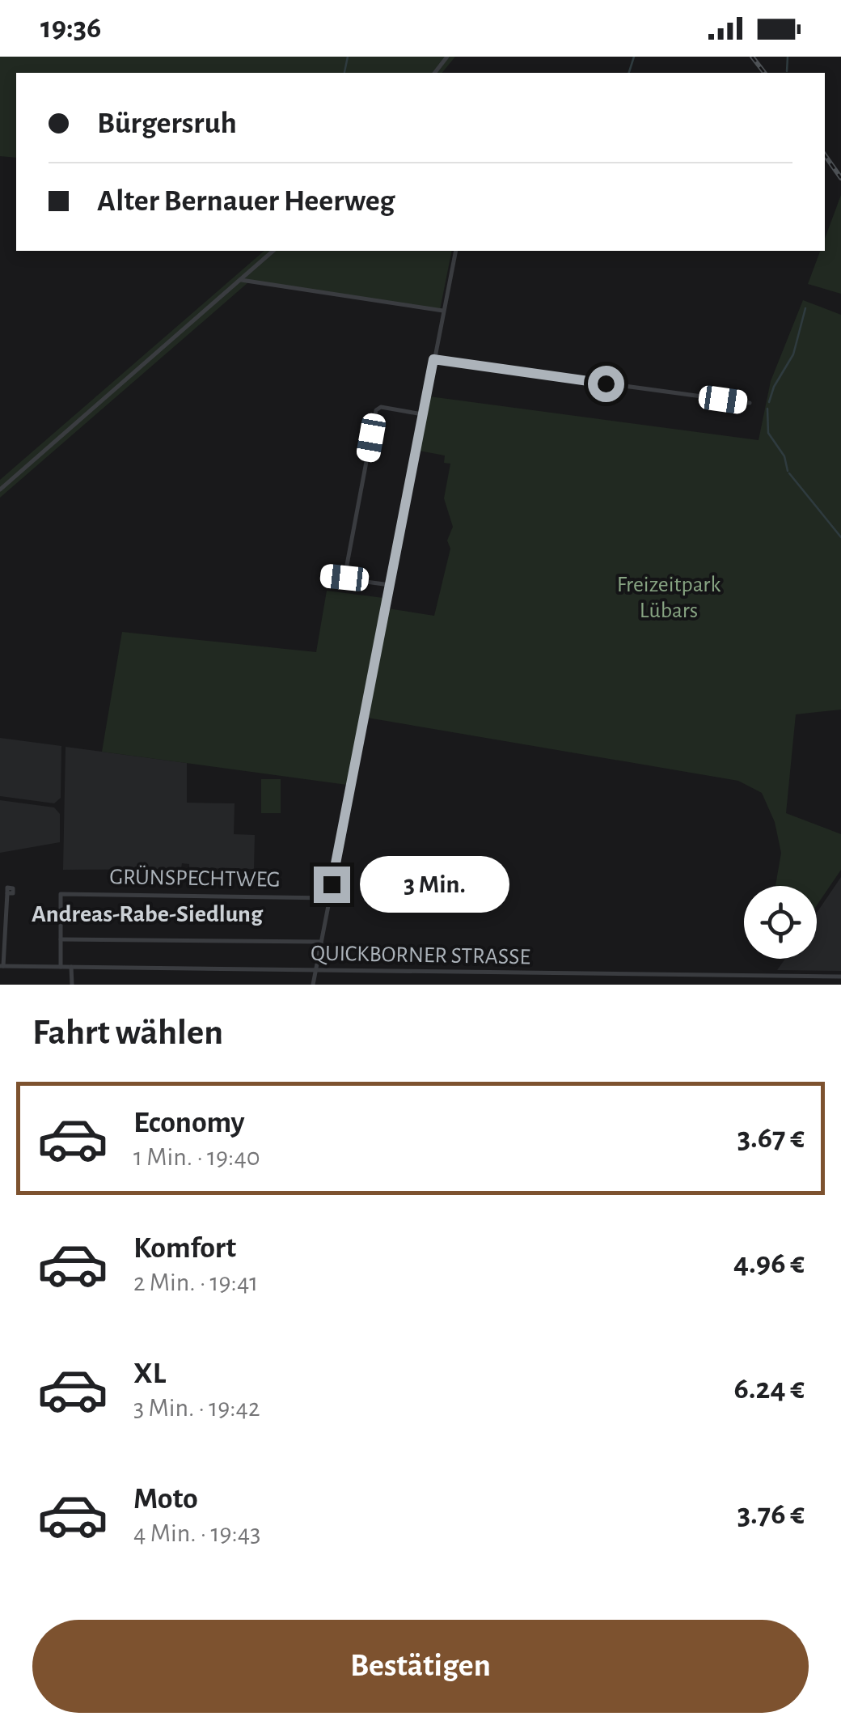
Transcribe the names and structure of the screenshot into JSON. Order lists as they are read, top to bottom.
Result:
{
  "streets": {
    "street": ["GRÜNSPECHTWEG", "QUICKBORNER STRASSE"]
  },
  "districts": ["Andreas-Rabe-Siedlung"],
  "parks": ["Freizeitpark Lübars"],
  "page": {
    "status": "19:36",
    "banner": ["Bürgersruh", "Alter Bernauer Heerweg"],
    "bubble": "3 Min.",
    "heading": "Fahrt wählen",
    "list": [
      {
        "name": "Economy",
        "note": "1 Min. · 19:40",
        "value": "3.67 €"
      },
      {
        "name": "Komfort",
        "note": "2 Min. · 19:41",
        "value": "4.96 €"
      },
      {
        "name": "XL",
        "note": "3 Min. · 19:42",
        "value": "6.24 €"
      },
      {
        "name": "Moto",
        "note": "4 Min. · 19:43",
        "value": "3.76 €"
      }
    ],
    "buttons": "Bestätigen"
  }
}
